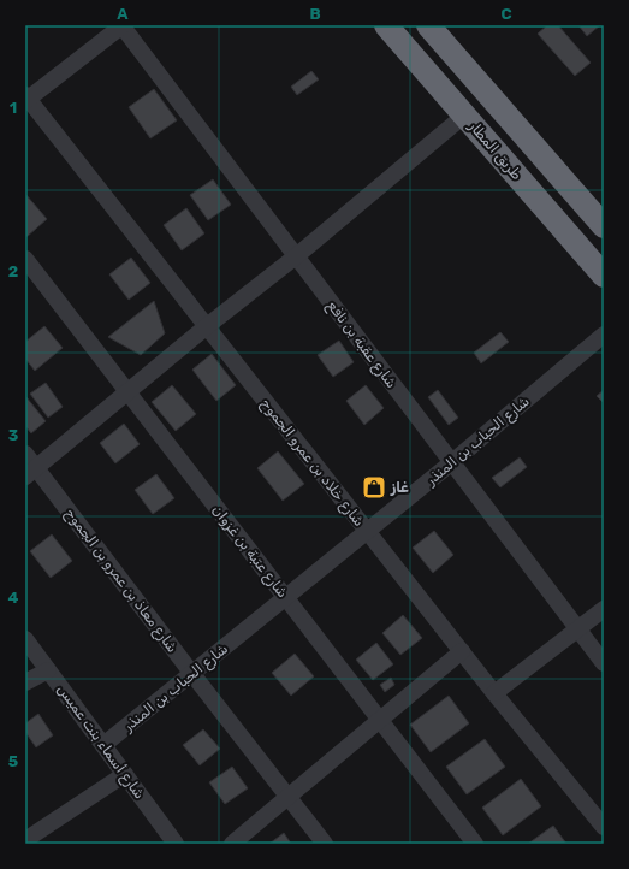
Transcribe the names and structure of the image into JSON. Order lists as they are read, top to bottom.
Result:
{
  "streets": {
    "highway": ["طريق المطار"],
    "street": [
      "شارع عقبة بن نافع",
      "شارع الحباب بن المنذر",
      "شارع خلاد بن عمرو الجموح",
      "شارع عتبة بن غزوان",
      "شارع معاذ بن عمرو بن الجموح",
      "شارع أسماء بنت عميس"
    ]
  },
  "crossings": [
    ["شارع عقبة بن نافع", "شارع الحباب بن المنذر"],
    ["شارع الحباب بن المنذر", "شارع خلاد بن عمرو الجموح"],
    ["شارع الحباب بن المنذر", "شارع عتبة بن غزوان"],
    ["شارع الحباب بن المنذر", "شارع معاذ بن عمرو بن الجموح"],
    ["شارع الحباب بن المنذر", "شارع أسماء بنت عميس"]
  ],
  "places": {
    "shop": ["غاز"]
  },
  "grid": {
    "columns": ["A", "B", "C"],
    "rows": [
      "1",
      "2",
      "3",
      "4",
      "5"
    ]
  }
}
